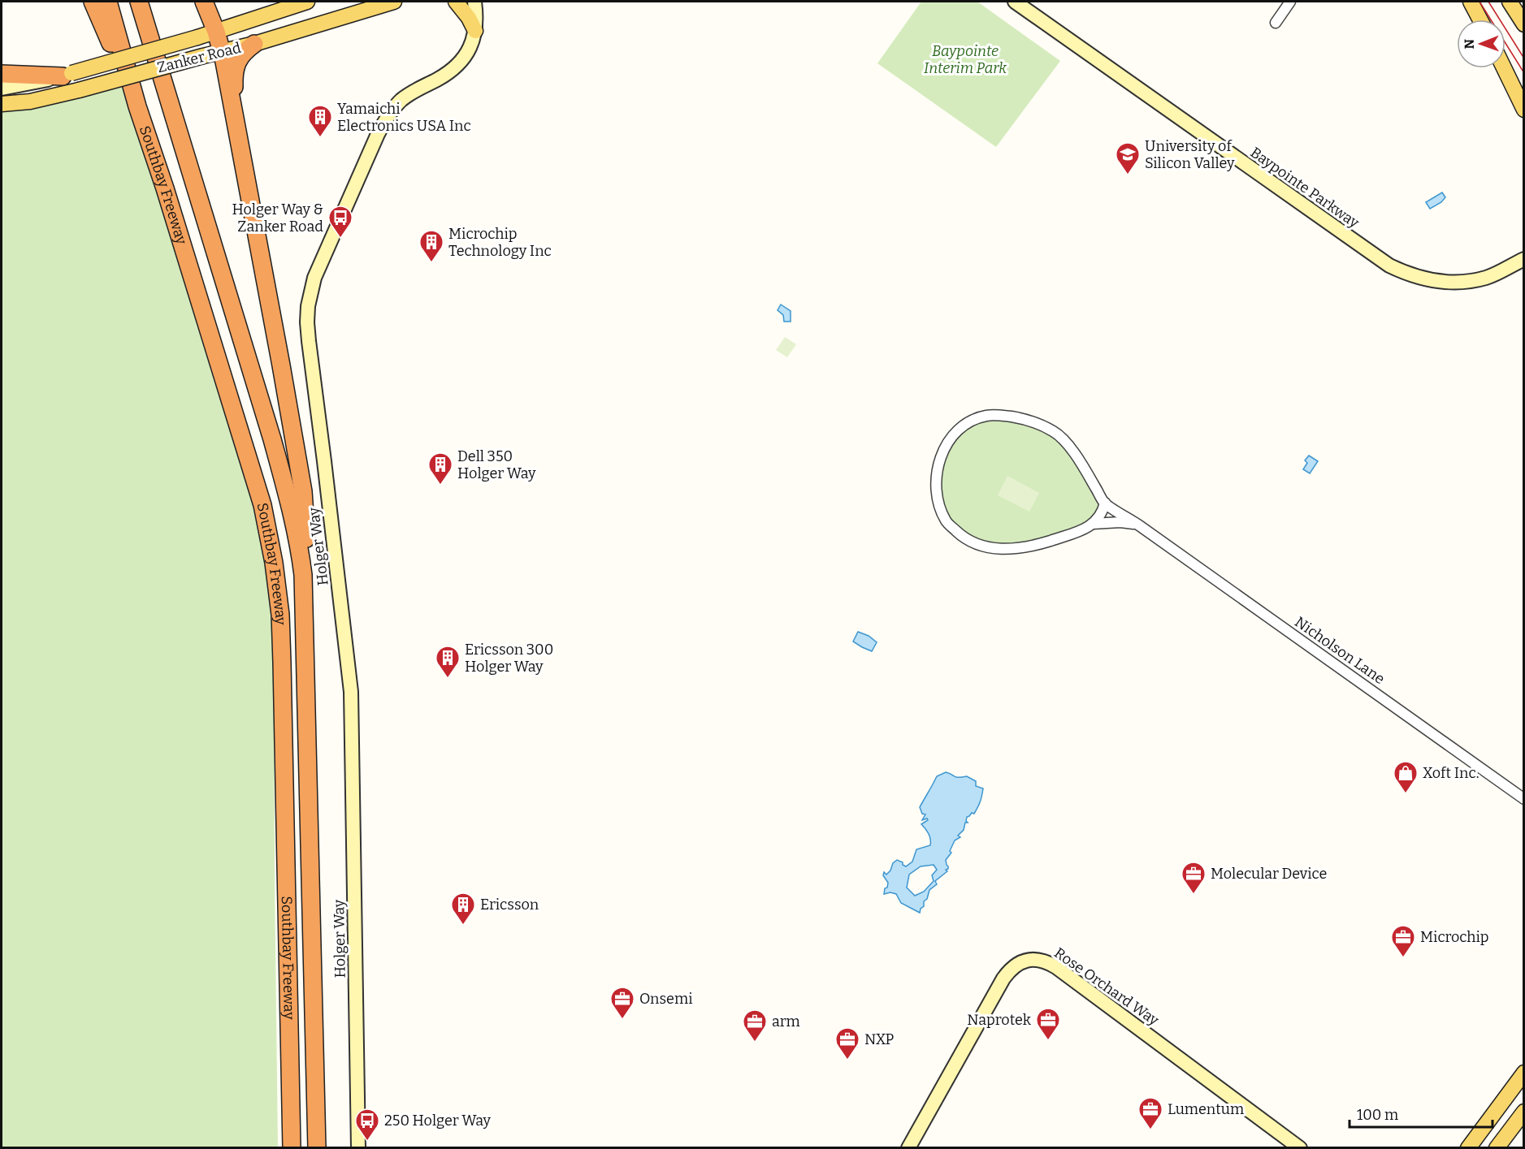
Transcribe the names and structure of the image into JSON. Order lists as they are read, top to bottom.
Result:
{
  "streets": {
    "highway": ["Southbay Freeway"],
    "main road": ["Zanker Road"],
    "street": [
      "Baypointe Parkway",
      "Holger Way",
      "Nicholson Lane",
      "Rose Orchard Way"
    ]
  },
  "parks": ["Baypointe Interim Park"],
  "places": {
    "building": [
      "Yamaichi Electronics USA Inc",
      "Microchip Technology Inc",
      "Dell 350 Holger Way",
      "Ericsson 300 Holger Way",
      "Ericsson"
    ],
    "school or university": ["University of Silicon Valley"],
    "bus stop": ["Holger Way & Zanker Road", "250 Holger Way"],
    "shop": ["Xoft Inc."],
    "office": [
      "Molecular Device",
      "Microchip",
      "Onsemi",
      "Naprotek",
      "arm",
      "NXP",
      "Lumentum"
    ]
  },
  "scale_bar": "100 m",
  "north": "left"
}
